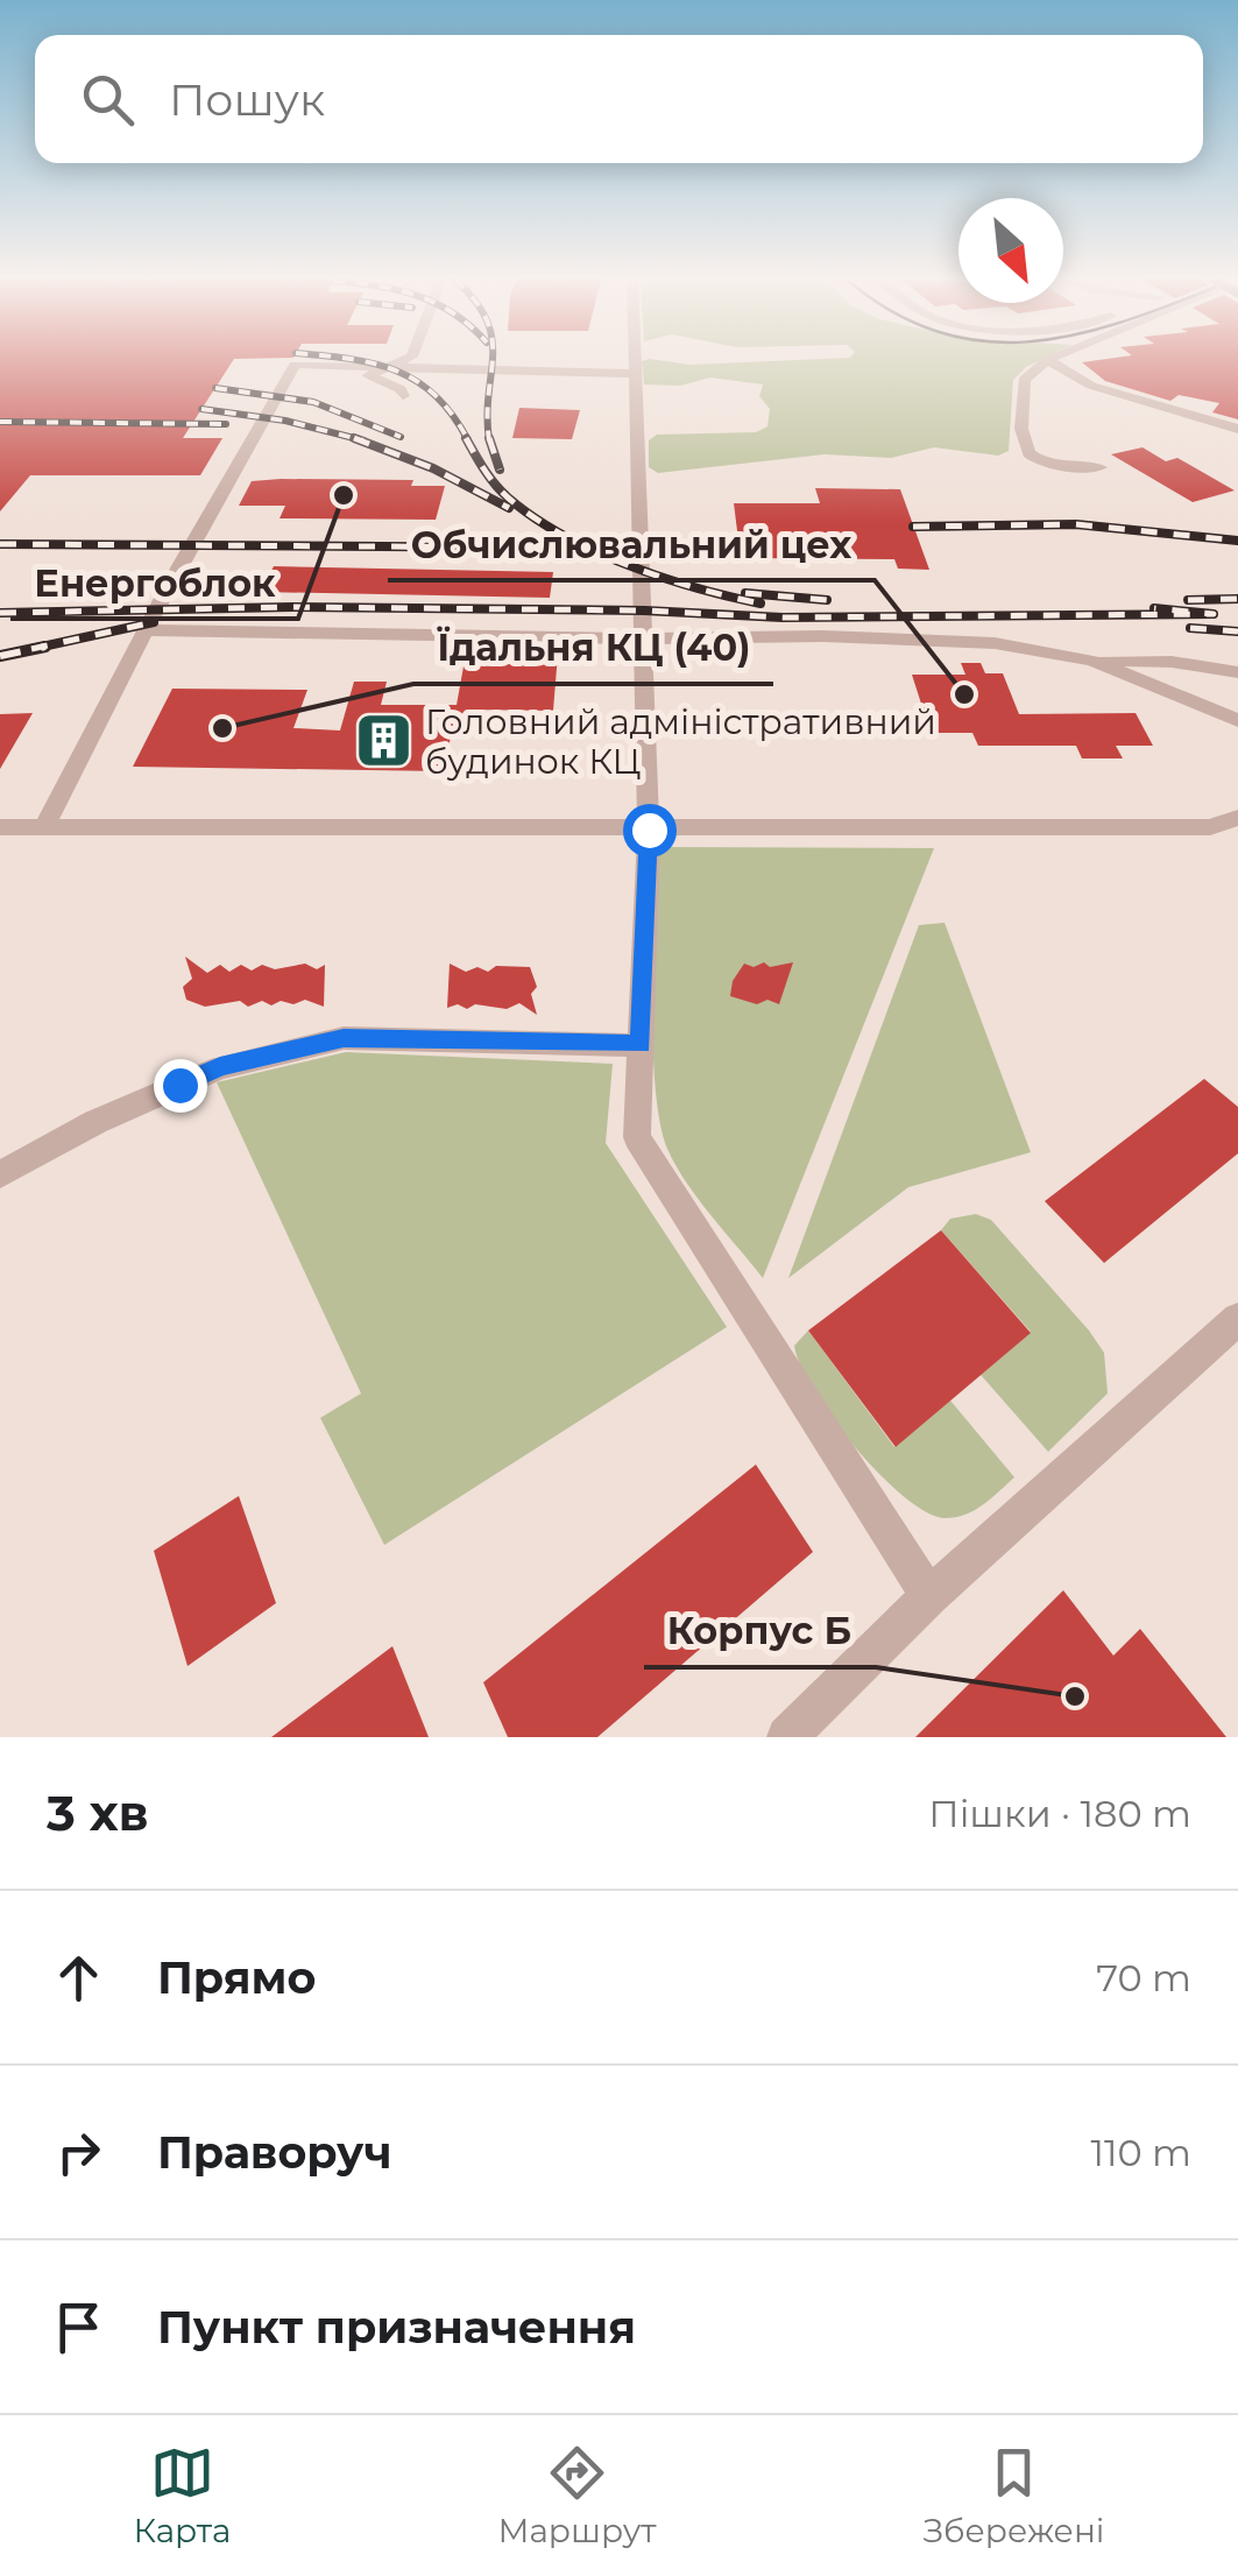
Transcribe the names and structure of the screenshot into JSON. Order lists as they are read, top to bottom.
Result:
{
  "places": {
    "other": [
      "Енергоблок",
      "Обчислювальний цех",
      "Їдальня КЦ (40)",
      "Корпус Б"
    ],
    "building": ["Головний адміністративний будинок КЦ"]
  },
  "north": "bottom right",
  "page": {
    "search": "Пошук",
    "heading": ["3 хв", "Пішки · 180 m"],
    "list": [
      ["Прямо", "70 m"],
      ["Праворуч", "110 m"],
      "Пункт призначення"
    ],
    "nav": ["Карта", "Маршрут", "Збережені"]
  }
}
